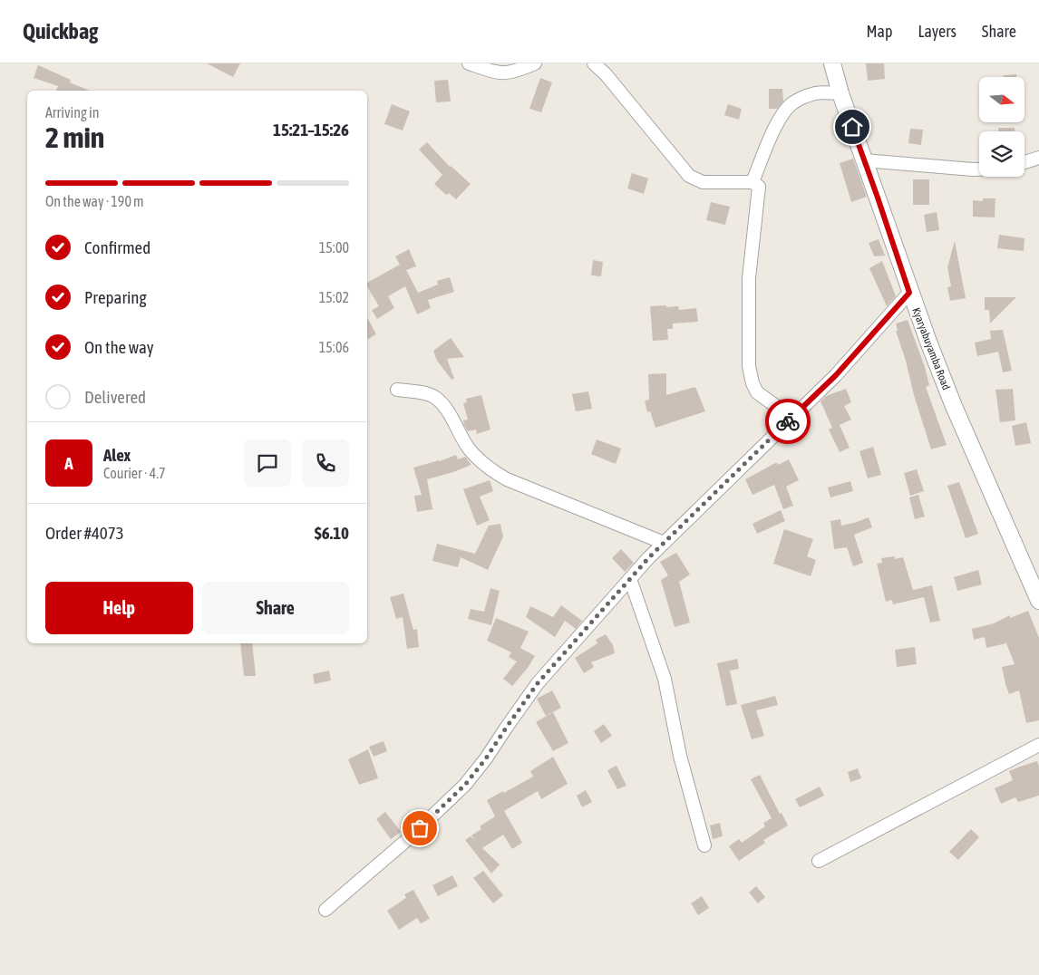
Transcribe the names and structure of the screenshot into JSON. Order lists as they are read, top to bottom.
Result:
{
  "streets": {
    "street": ["Kyaryabuyamba Road"]
  },
  "north": "right",
  "page": {
    "header": "Quickbag",
    "nav": ["Map", "Layers", "Share"],
    "heading": ["2 min", "Arriving in", "15:21–15:26"],
    "panel": [
      "Alex",
      "Courier · 4.7",
      "Order #4073",
      "$6.10"
    ],
    "bar": "On the way · 190 m",
    "list": [
      ["Confirmed", "15:00"],
      ["Preparing", "15:02"],
      ["On the way", "15:06"],
      "Delivered"
    ],
    "round": "A",
    "buttons": ["Help", "Share"]
  }
}
